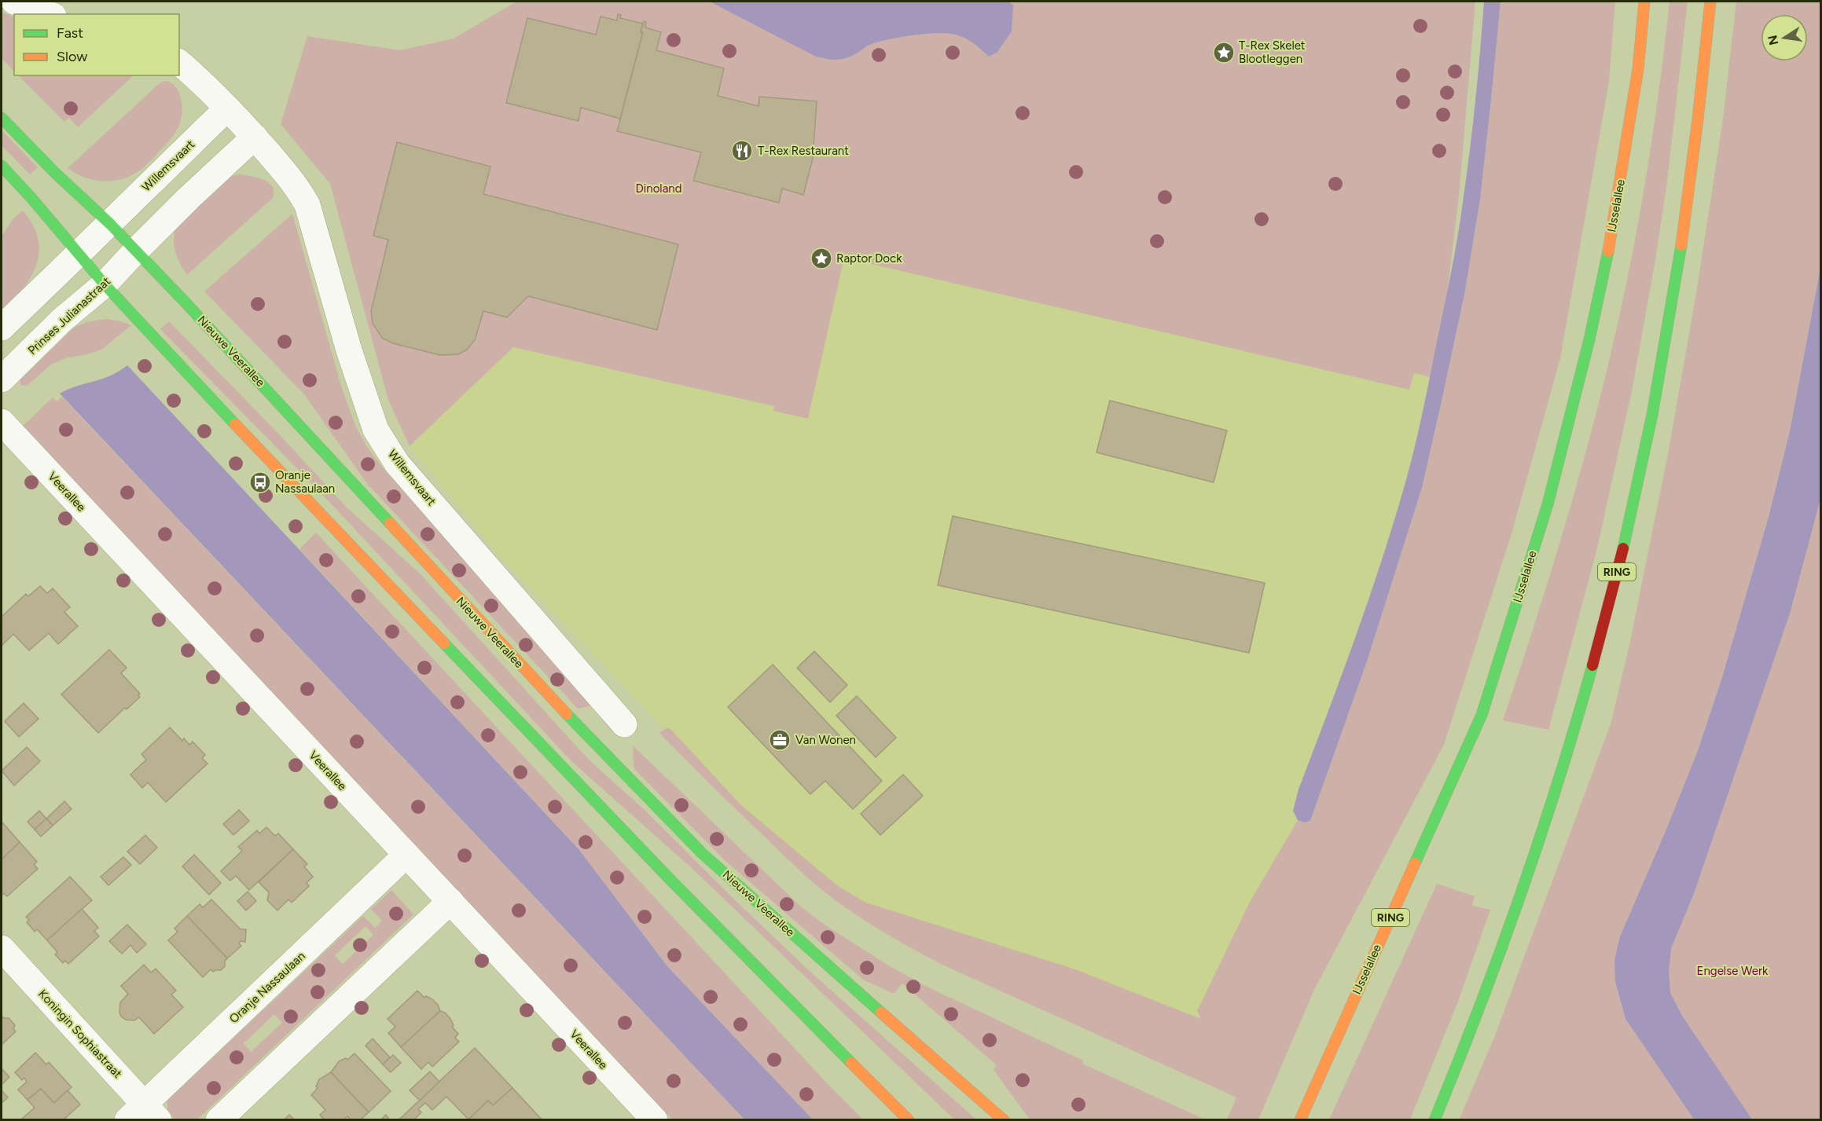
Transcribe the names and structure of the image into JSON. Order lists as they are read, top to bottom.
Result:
{
  "streets": {
    "main road": ["IJsselallee", "Nieuwe Veerallee", "RING"],
    "street": [
      "Willemsvaart",
      "Prinses Julianastraat",
      "Veerallee",
      "Oranje Nassaulaan",
      "Koningin Sophiastraat"
    ]
  },
  "crossings": [
    ["Willemsvaart", "Nieuwe Veerallee"],
    ["Prinses Julianastraat", "Nieuwe Veerallee"],
    ["Veerallee", "Oranje Nassaulaan"],
    ["Oranje Nassaulaan", "Koningin Sophiastraat"]
  ],
  "parks": ["Dinoland", "Engelse Werk"],
  "places": {
    "place": ["T-Rex Skelet Blootleggen", "Raptor Dock"],
    "restaurant": ["T-Rex Restaurant"],
    "bus stop": ["Oranje Nassaulaan"],
    "office": ["Van Wonen"]
  },
  "legend": ["Fast", "Slow"],
  "north": "left"
}
